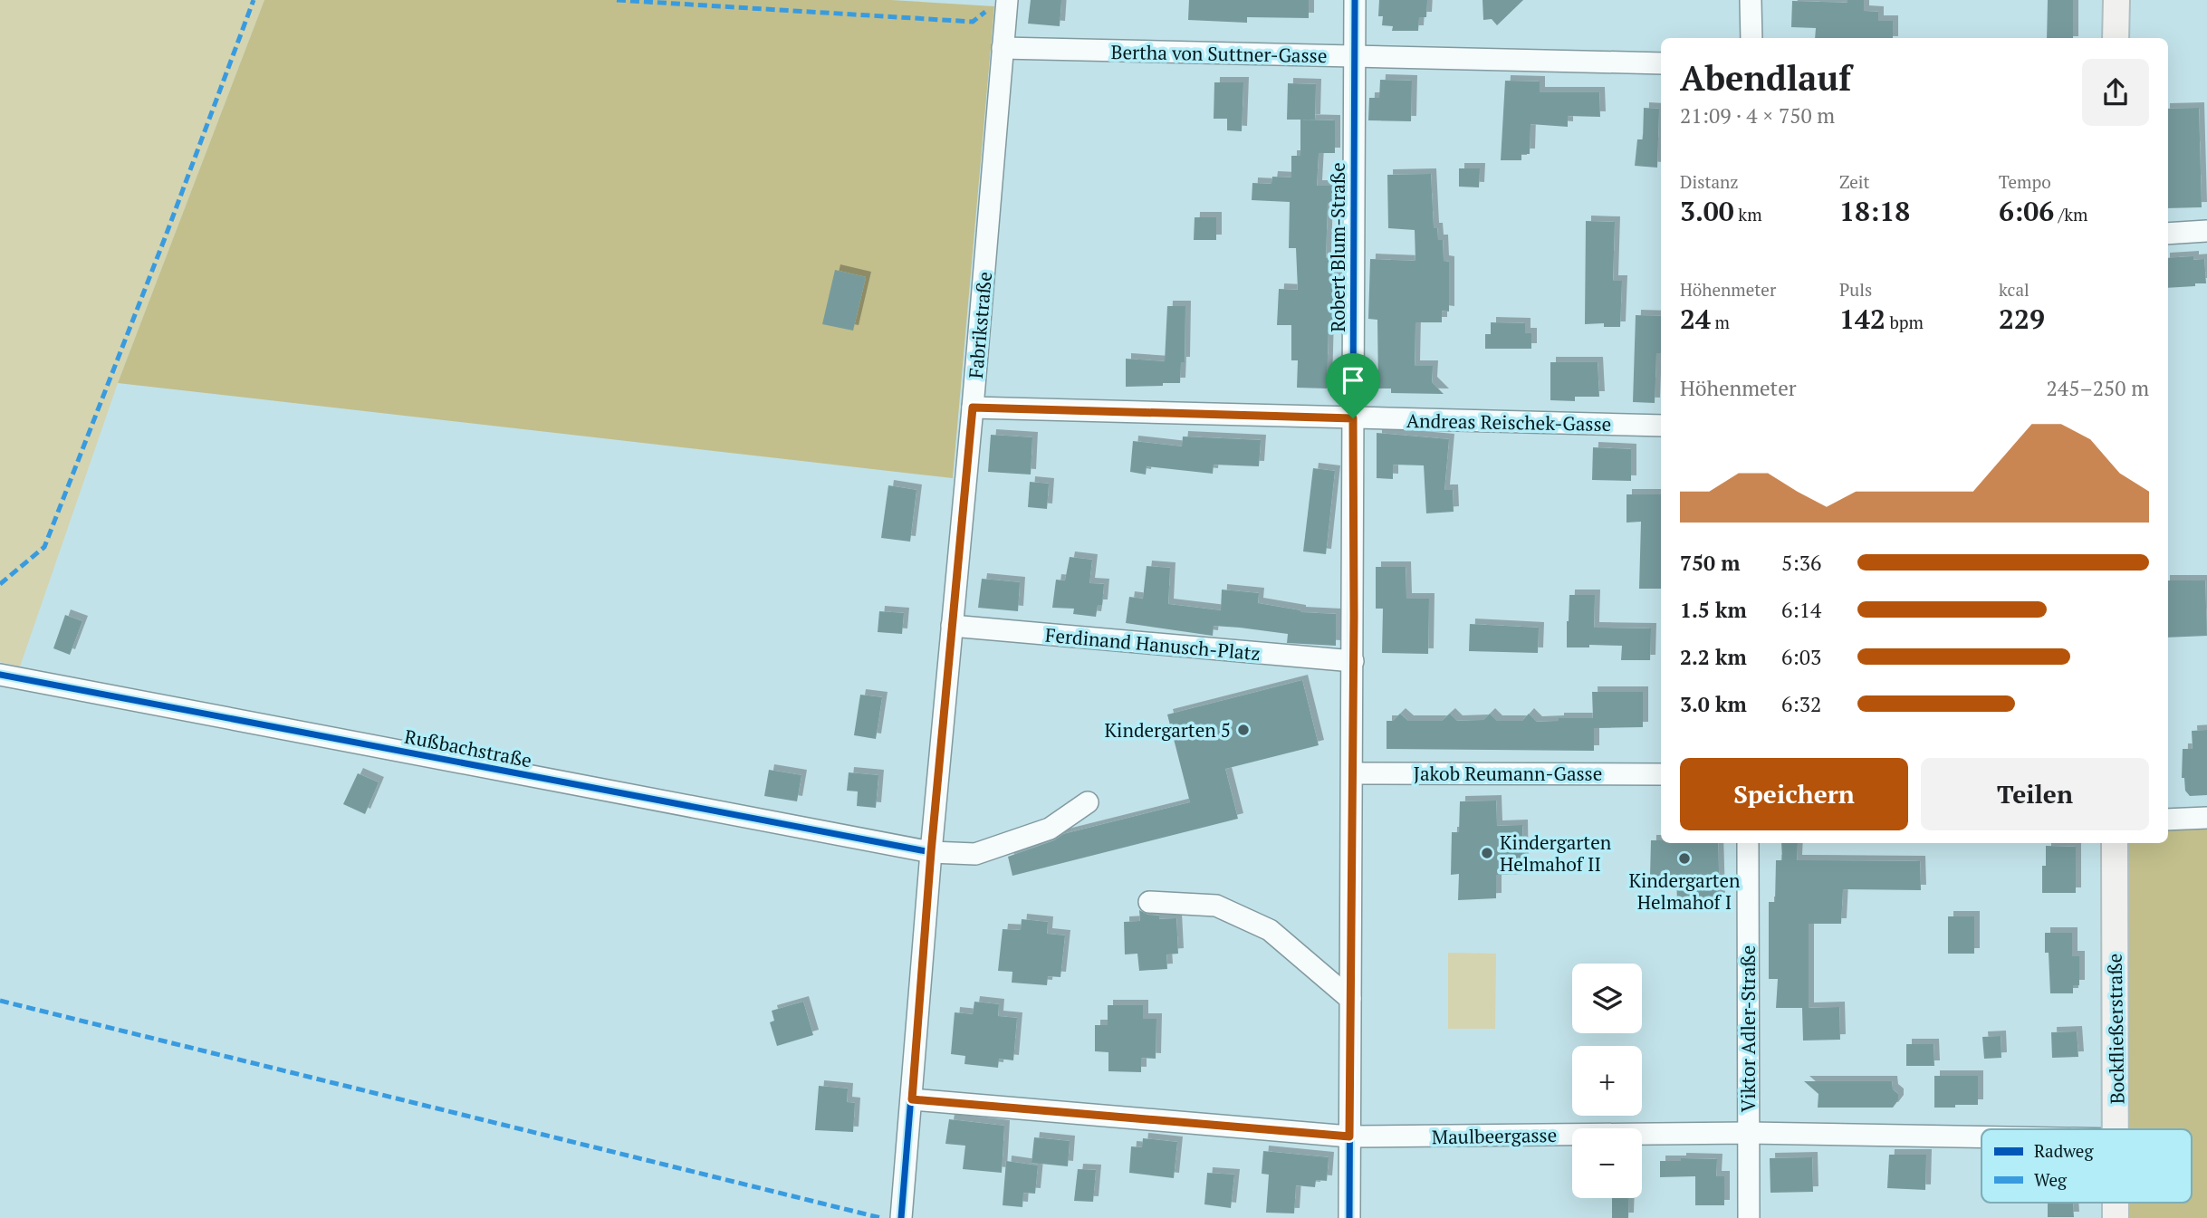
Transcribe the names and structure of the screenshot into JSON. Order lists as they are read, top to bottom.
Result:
{
  "streets": {
    "main road": ["Bockfließerstraße"],
    "street": [
      "Bertha von Suttner-Gasse",
      "Robert Blum-Straße",
      "Fabrikstraße",
      "Andreas Reischek-Gasse",
      "Ferdinand Hanusch-Platz",
      "Rußbachstraße",
      "Jakob Reumann-Gasse",
      "Viktor Adler-Straße",
      "Maulbeergasse"
    ]
  },
  "crossings": [
    ["Bertha von Suttner-Gasse", "Robert Blum-Straße"],
    ["Bertha von Suttner-Gasse", "Fabrikstraße"],
    ["Robert Blum-Straße", "Andreas Reischek-Gasse"],
    ["Robert Blum-Straße", "Ferdinand Hanusch-Platz"],
    ["Robert Blum-Straße", "Jakob Reumann-Gasse"],
    ["Robert Blum-Straße", "Maulbeergasse"],
    ["Fabrikstraße", "Andreas Reischek-Gasse"],
    ["Fabrikstraße", "Ferdinand Hanusch-Platz"],
    ["Fabrikstraße", "Rußbachstraße"],
    ["Fabrikstraße", "Maulbeergasse"],
    ["Viktor Adler-Straße", "Maulbeergasse"]
  ],
  "places": ["Kindergarten 5", "Kindergarten Helmahof II", "Kindergarten Helmahof I"],
  "legend": ["Radweg", "Weg"],
  "page": {
    "heading": ["Abendlauf", "21:09 · 4 × 750 m"],
    "stats": [
      ["Distanz", "3.00 km"],
      ["Zeit", "18:18"],
      ["Tempo", "6:06 /km"],
      ["Höhenmeter", "24 m"],
      ["Puls", "142 bpm"],
      ["kcal", "229"]
    ],
    "chart": ["Höhenmeter", "245–250 m"],
    "list": [
      {
        "name": "750 m",
        "note": "5:36"
      },
      {
        "name": "1.5 km",
        "note": "6:14"
      },
      {
        "name": "2.2 km",
        "note": "6:03"
      },
      {
        "name": "3.0 km",
        "note": "6:32"
      }
    ],
    "buttons": ["Speichern", "Teilen"],
    "map_buttons": ["+", "−"]
  }
}
